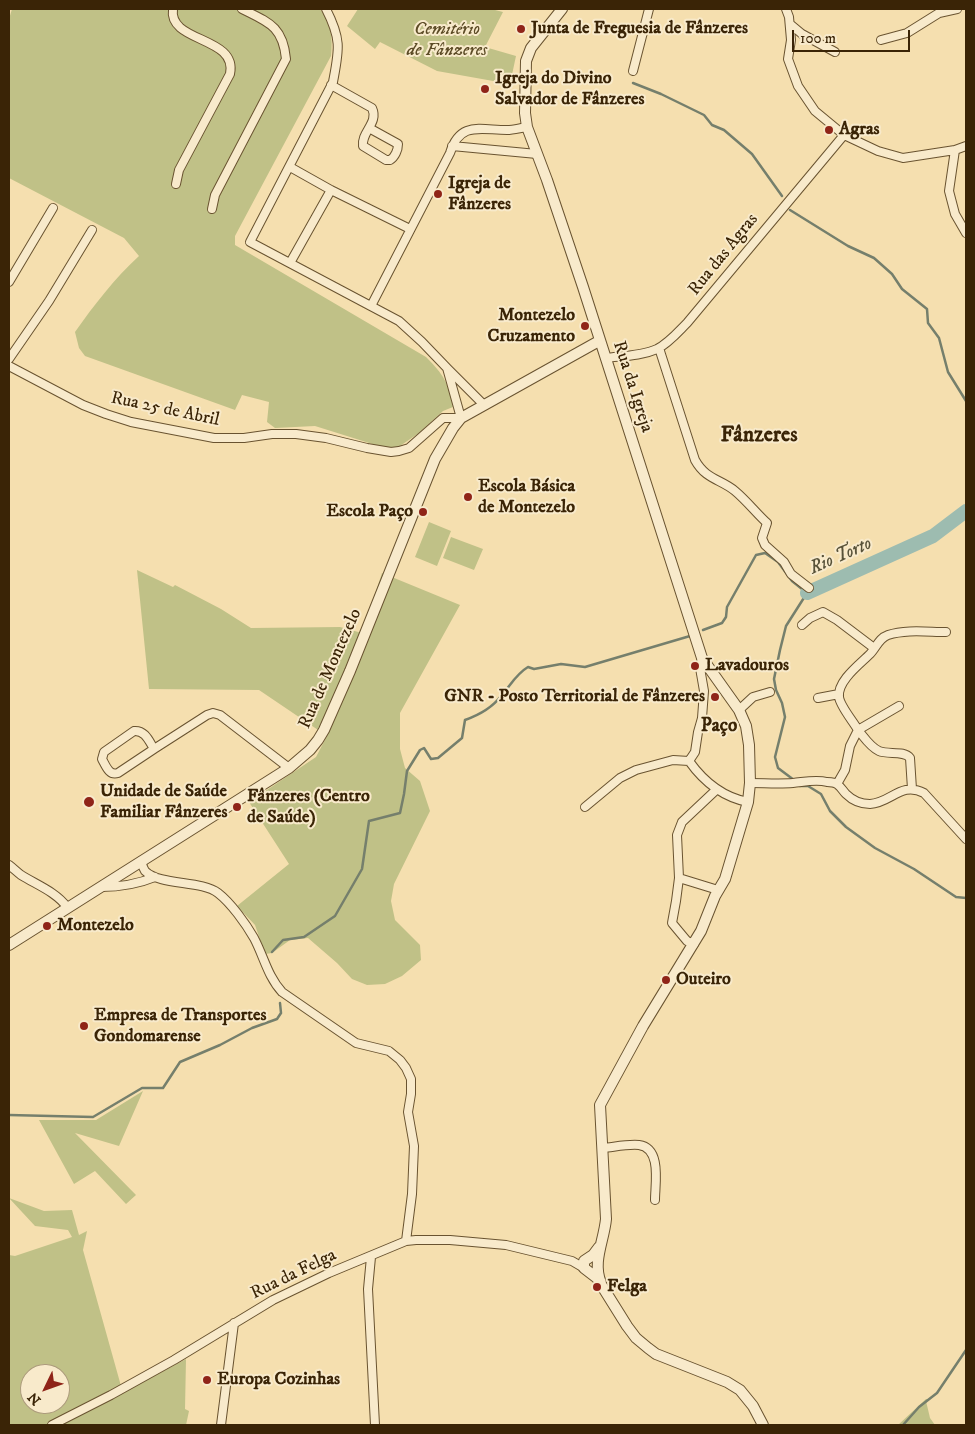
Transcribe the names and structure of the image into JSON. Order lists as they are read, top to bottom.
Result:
{
  "streets": {
    "street": [
      "Rua das Agras",
      "Rua da Igreja",
      "Rua 25 de Abril",
      "Rua de Montezelo",
      "Rua da Felga"
    ]
  },
  "crossings": [
    ["Rua das Agras", "Rua da Igreja"],
    ["Rua da Igreja", "Rua de Montezelo"],
    ["Rua da Igreja", "Rua da Felga"],
    ["Rua 25 de Abril", "Rua de Montezelo"]
  ],
  "districts": ["Fânzeres", "Paço"],
  "water": ["Rio Torto"],
  "parks": ["Cemitério de Fânzeres"],
  "places": [
    "Junta de Freguesia de Fânzeres",
    "Igreja do Divino Salvador de Fânzeres",
    "Agras",
    "Igreja de Fânzeres",
    "Montezelo Cruzamento",
    "Escola Básica de Montezelo",
    "Escola Paço",
    "Lavadouros",
    "GNR - Posto Territorial de Fânzeres",
    "Unidade de Saúde Familiar Fânzeres",
    "Fânzeres (Centro de Saúde)",
    "Montezelo",
    "Outeiro",
    "Empresa de Transportes Gondomarense",
    "Felga",
    "Europa Cozinhas"
  ],
  "scale_bar": "100 m",
  "north": "bottom left"
}
